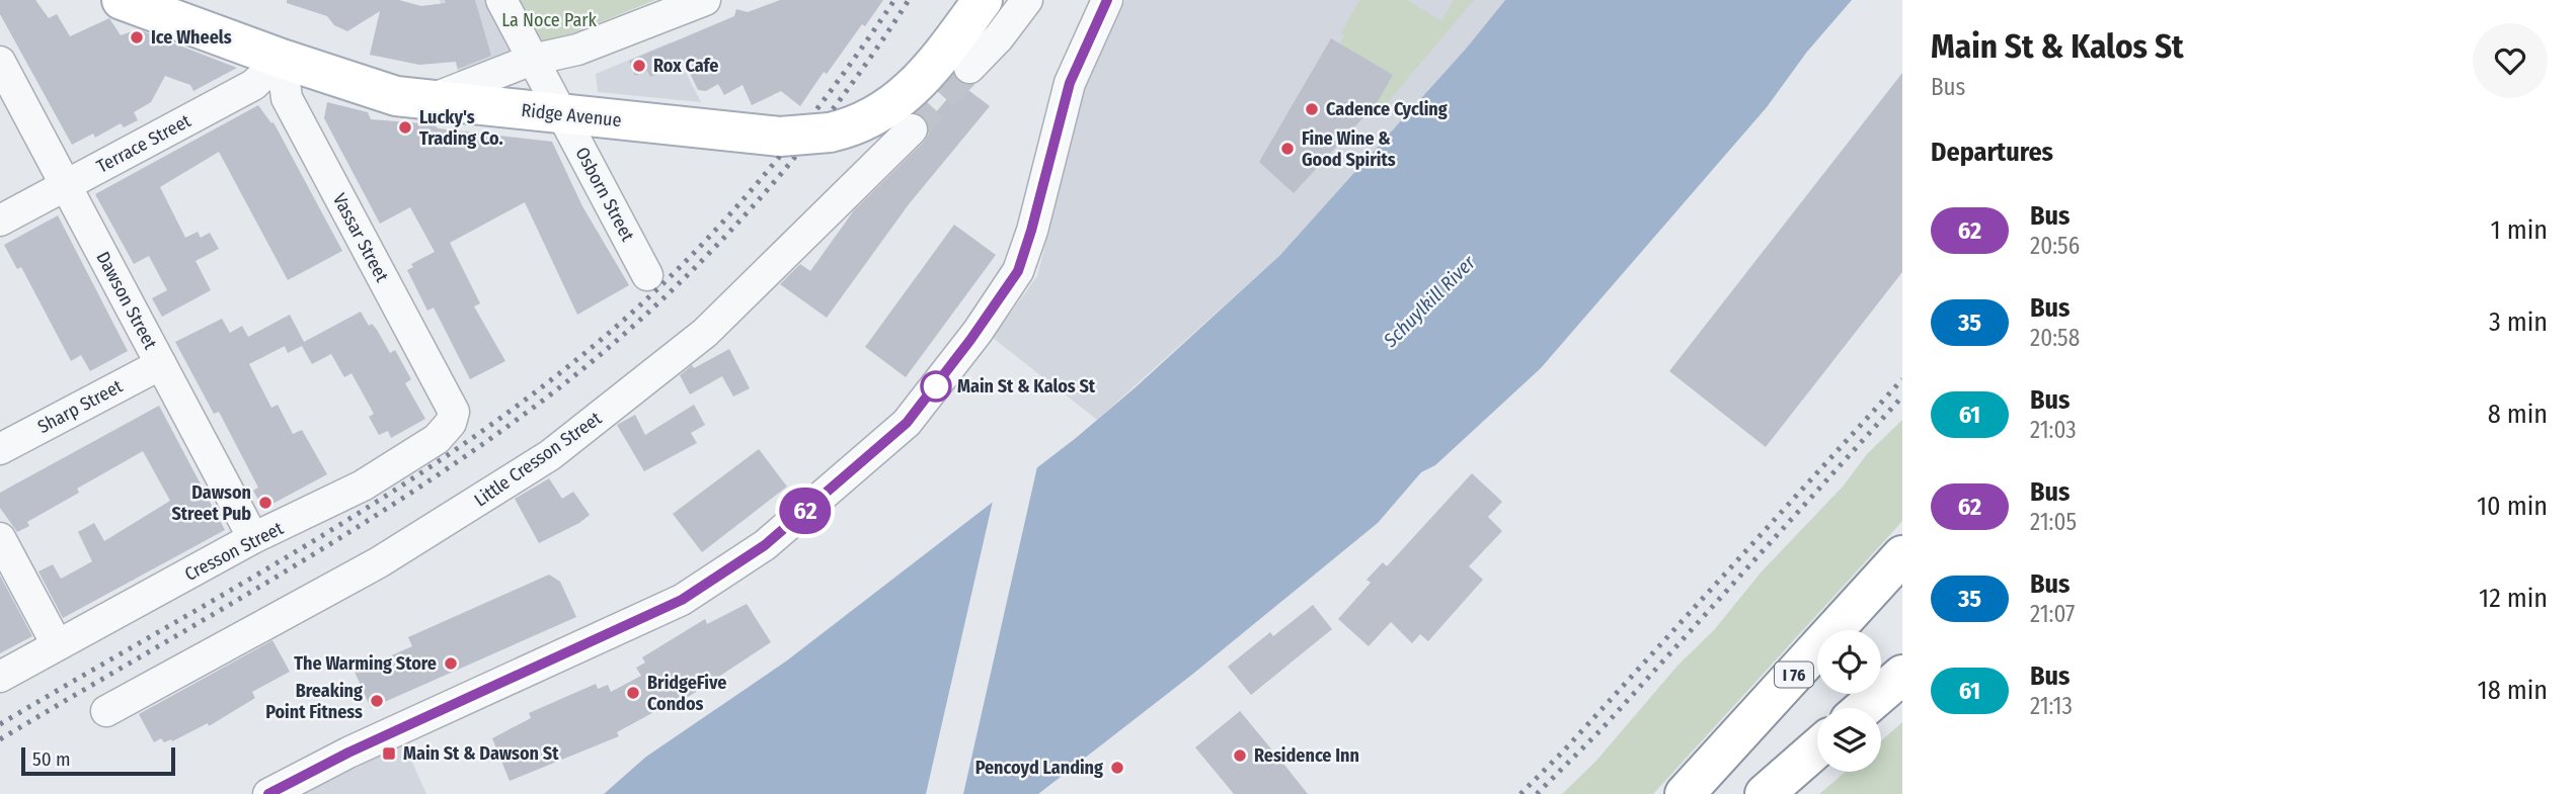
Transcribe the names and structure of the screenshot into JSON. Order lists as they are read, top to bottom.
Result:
{
  "streets": {
    "main road": ["Ridge Avenue", "I 76"],
    "street": [
      "Terrace Street",
      "Osborn Street",
      "Vassar Street",
      "Dawson Street",
      "Sharp Street",
      "Little Cresson Street",
      "Cresson Street"
    ]
  },
  "crossings": [
    ["Ridge Avenue", "Terrace Street"],
    ["Ridge Avenue", "Osborn Street"],
    ["Ridge Avenue", "Vassar Street"],
    ["Terrace Street", "Vassar Street"],
    ["Terrace Street", "Dawson Street"],
    ["Vassar Street", "Cresson Street"],
    ["Dawson Street", "Sharp Street"],
    ["Dawson Street", "Cresson Street"]
  ],
  "water": ["Schuylkill River"],
  "parks": ["La Noce Park"],
  "places": {
    "other": [
      "Ice Wheels",
      "Rox Cafe",
      "Cadence Cycling",
      "Lucky's Trading Co.",
      "Fine Wine & Good Spirits",
      "Main St & Kalos St",
      "Dawson Street Pub",
      "The Warming Store",
      "BridgeFive Condos",
      "Breaking Point Fitness",
      "Residence Inn",
      "Pencoyd Landing"
    ],
    "transit": ["Main St & Dawson St"]
  },
  "lines": ["bus line 62"],
  "scale_bar": "50 m",
  "page": {
    "on_map": "62",
    "heading": [
      ["Main St & Kalos St", "Bus"],
      "Departures"
    ],
    "list": [
      {
        "mark": "62",
        "name": "Bus",
        "note": "20:56",
        "value": "1 min"
      },
      {
        "mark": "35",
        "name": "Bus",
        "note": "20:58",
        "value": "3 min"
      },
      {
        "mark": "61",
        "name": "Bus",
        "note": "21:03",
        "value": "8 min"
      },
      {
        "mark": "62",
        "name": "Bus",
        "note": "21:05",
        "value": "10 min"
      },
      {
        "mark": "35",
        "name": "Bus",
        "note": "21:07",
        "value": "12 min"
      },
      {
        "mark": "61",
        "name": "Bus",
        "note": "21:13",
        "value": "18 min"
      }
    ],
    "scale": "50 m"
  }
}
